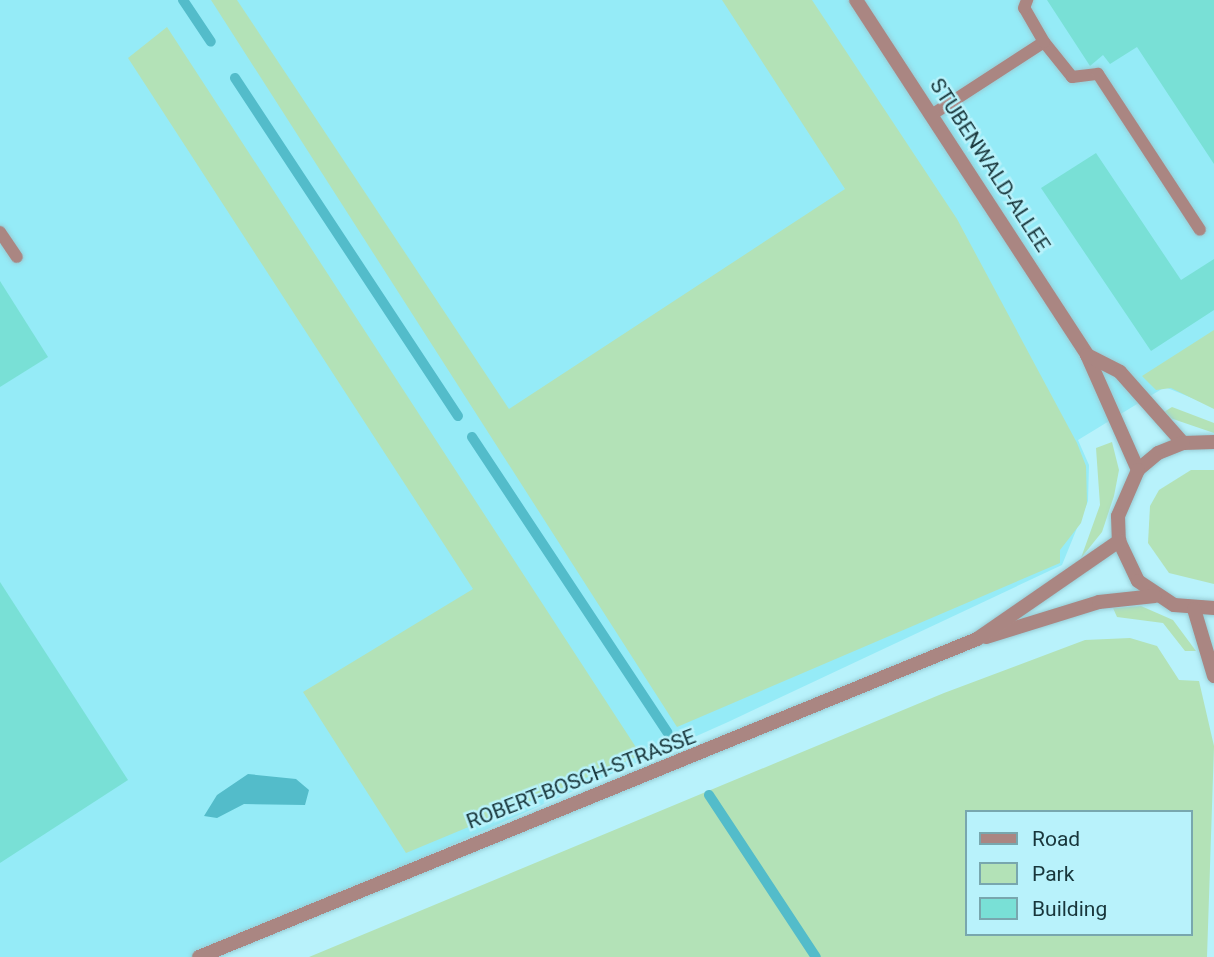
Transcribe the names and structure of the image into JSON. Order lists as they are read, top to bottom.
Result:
{
  "streets": {
    "street": ["STUBENWALD-ALLEE", "ROBERT-BOSCH-STRASSE"]
  },
  "legend": ["Road", "Park", "Building"]
}
